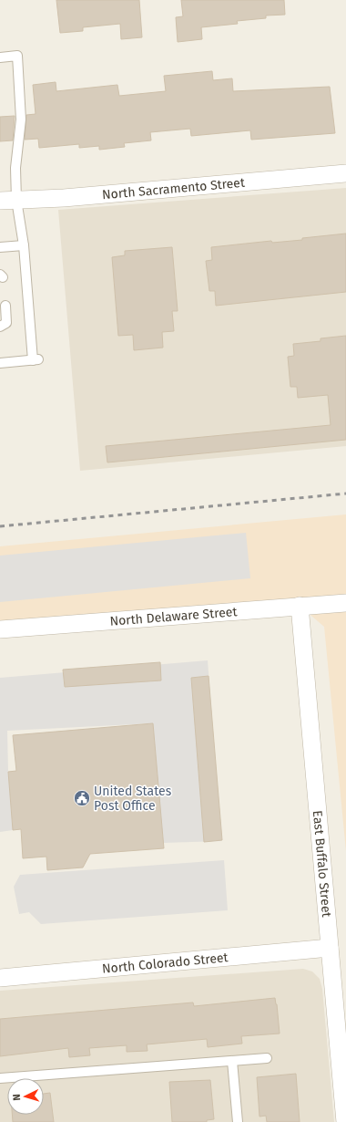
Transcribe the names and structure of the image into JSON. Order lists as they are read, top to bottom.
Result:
{
  "streets": {
    "street": [
      "North Sacramento Street",
      "North Delaware Street",
      "East Buffalo Street",
      "North Colorado Street"
    ]
  },
  "crossings": [
    ["North Delaware Street", "East Buffalo Street"],
    ["East Buffalo Street", "North Colorado Street"]
  ],
  "places": {
    "public building": ["United States Post Office"]
  },
  "north": "left"
}
